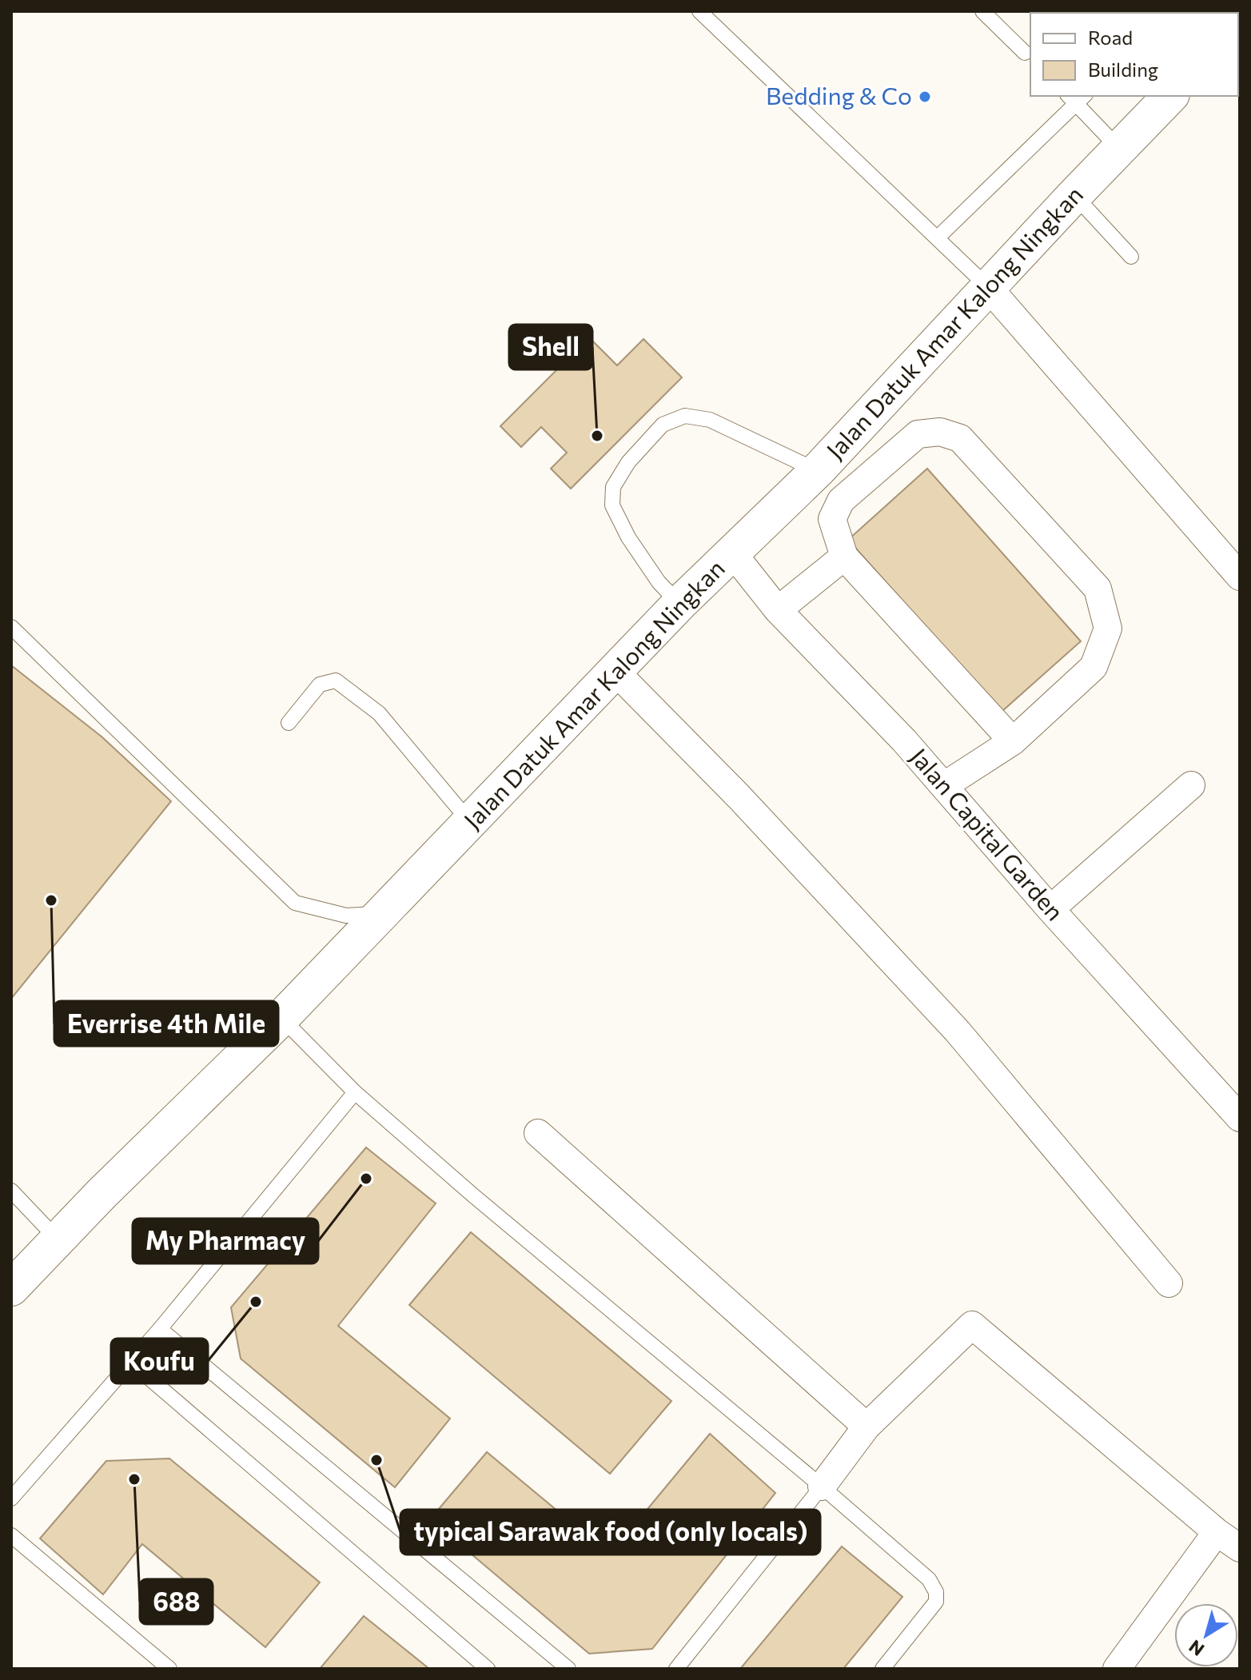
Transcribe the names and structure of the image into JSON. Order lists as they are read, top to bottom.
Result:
{
  "streets": {
    "highway": ["Jalan Datuk Amar Kalong Ningkan"],
    "street": ["Jalan Capital Garden"]
  },
  "crossings": [
    ["Jalan Datuk Amar Kalong Ningkan", "Jalan Capital Garden"]
  ],
  "places": [
    "Bedding & Co",
    "Shell",
    "Everrise 4th Mile",
    "My Pharmacy",
    "Koufu",
    "typical Sarawak food (only locals)",
    "688"
  ],
  "legend": ["Road", "Building"],
  "north": "bottom left"
}
